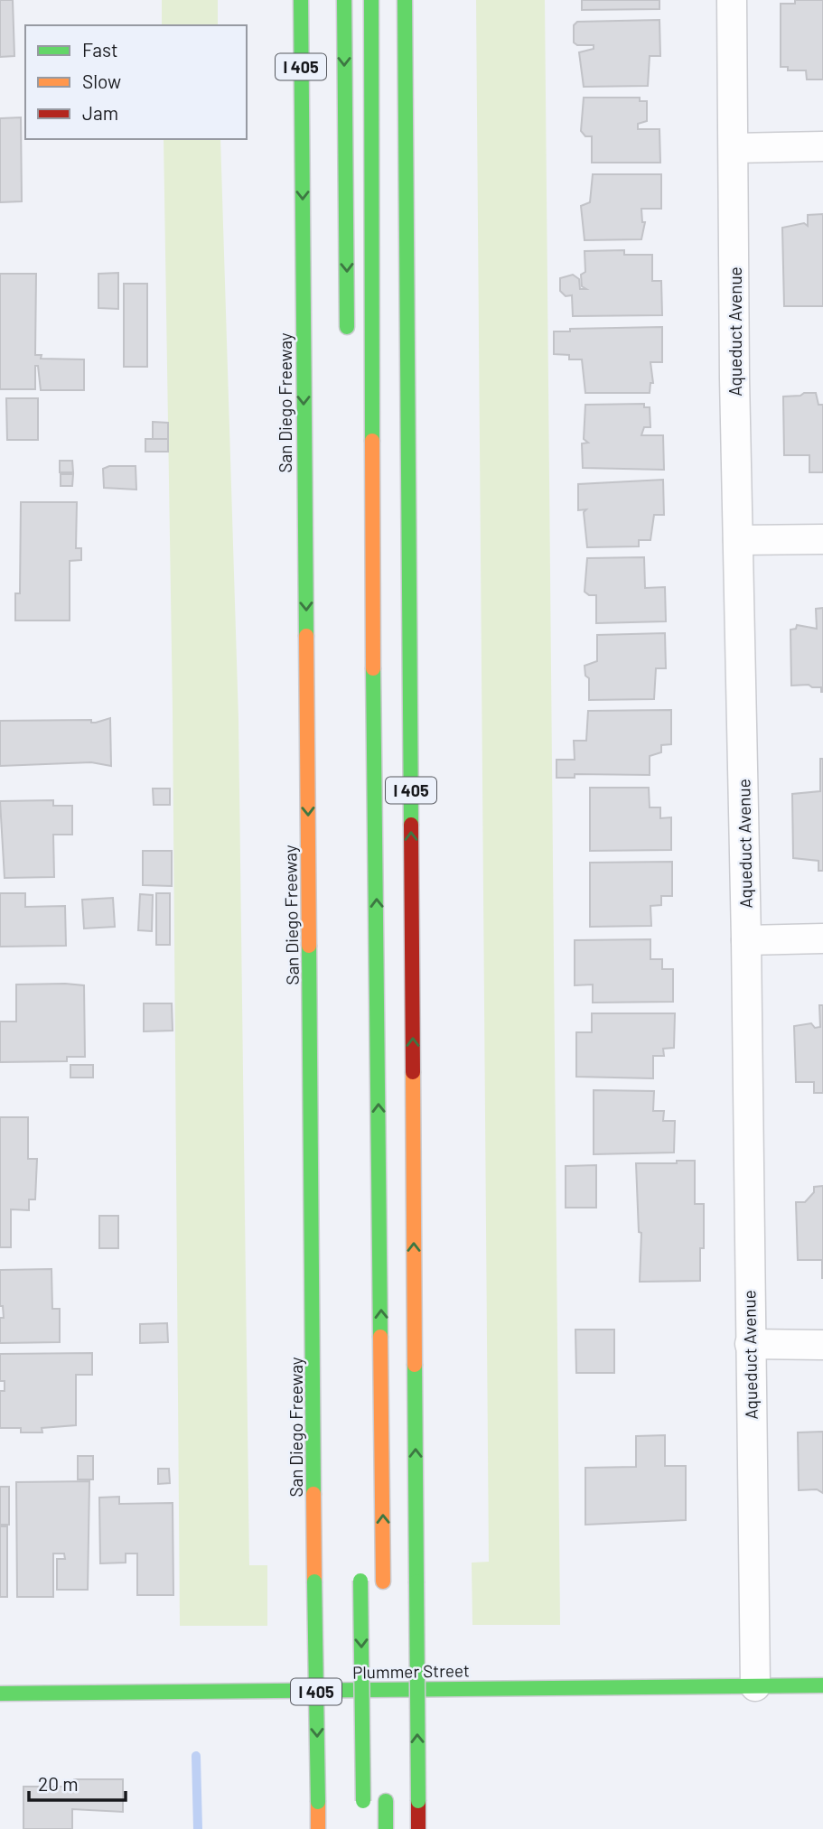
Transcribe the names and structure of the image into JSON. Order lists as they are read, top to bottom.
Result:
{
  "streets": {
    "main road": ["I 405", "San Diego Freeway", "Plummer Street"],
    "street": ["Aqueduct Avenue"]
  },
  "crossings": [
    ["Aqueduct Avenue", "Plummer Street"]
  ],
  "legend": ["Fast", "Slow", "Jam"],
  "scale_bar": "20 m"
}
